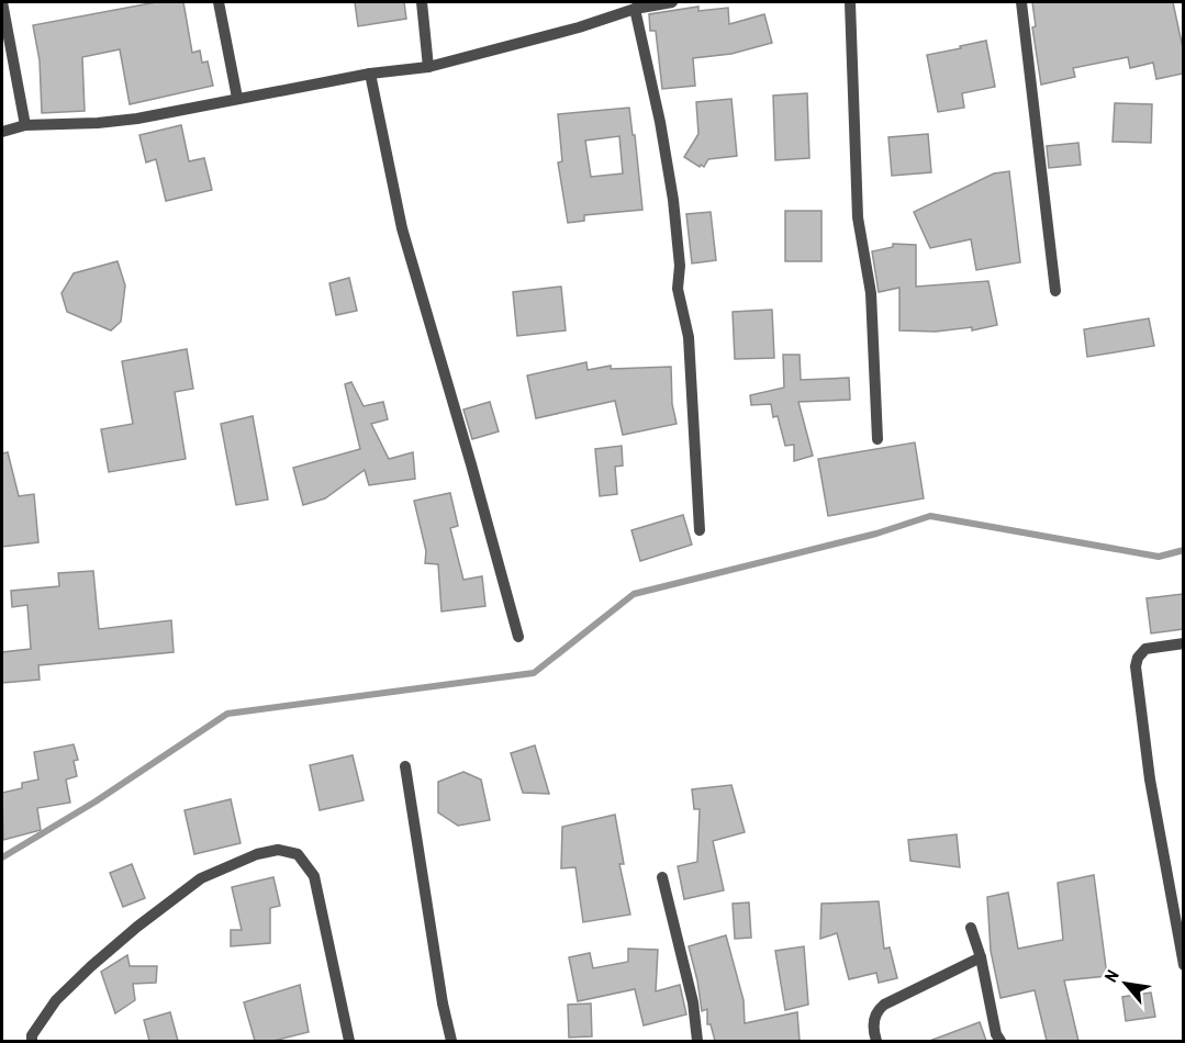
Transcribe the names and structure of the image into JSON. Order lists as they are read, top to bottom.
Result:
{
  "north": "top left"
}
